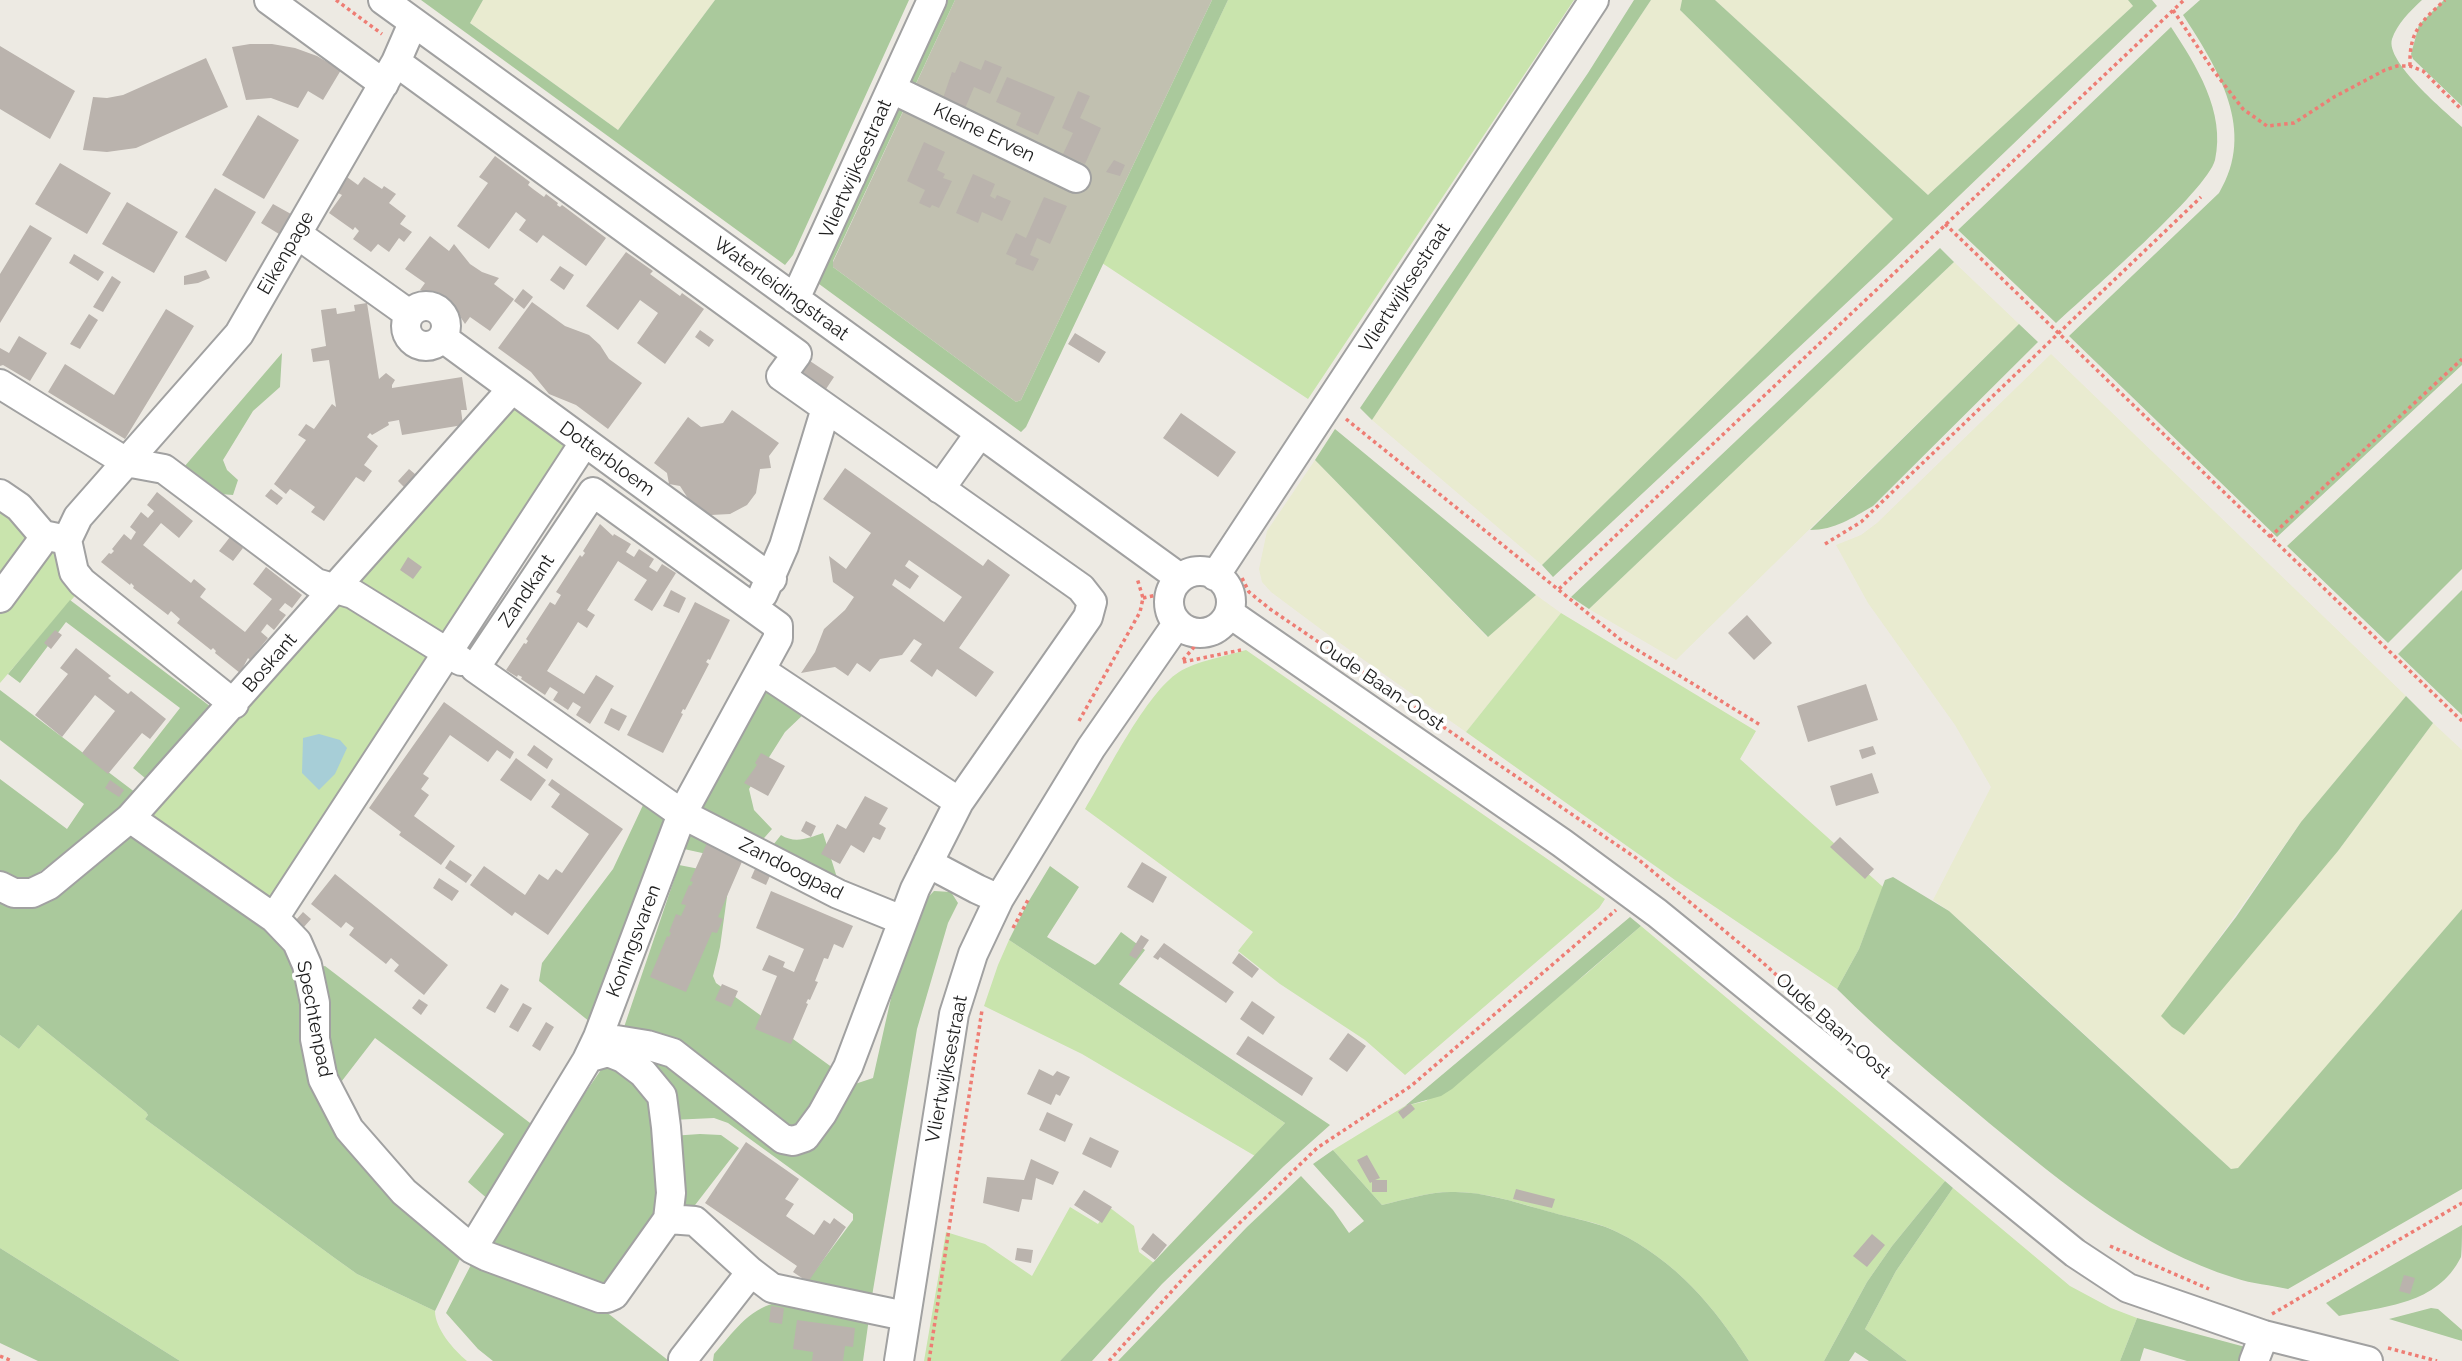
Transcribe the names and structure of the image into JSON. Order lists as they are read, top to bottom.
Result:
{
  "streets": {
    "street": [
      "Kleine Erven",
      "Vliertwijksestraat",
      "Eikenpage",
      "Waterleidingstraat",
      "Dotterbloem",
      "Zandkant",
      "Boskant",
      "Oude Baan-Oost",
      "Zandoogpad",
      "Koningsvaren",
      "Spechtenpad"
    ]
  },
  "crossings": [
    ["Kleine Erven", "Vliertwijksestraat"],
    ["Vliertwijksestraat", "Waterleidingstraat"],
    ["Vliertwijksestraat", "Oude Baan-Oost"],
    ["Eikenpage", "Waterleidingstraat"],
    ["Eikenpage", "Dotterbloem"],
    ["Waterleidingstraat", "Oude Baan-Oost"],
    ["Dotterbloem", "Zandkant"],
    ["Dotterbloem", "Boskant"],
    ["Zandkant", "Koningsvaren"],
    ["Zandkant", "Spechtenpad"],
    ["Boskant", "Spechtenpad"],
    ["Zandoogpad", "Koningsvaren"],
    ["Koningsvaren", "Spechtenpad"]
  ]
}
